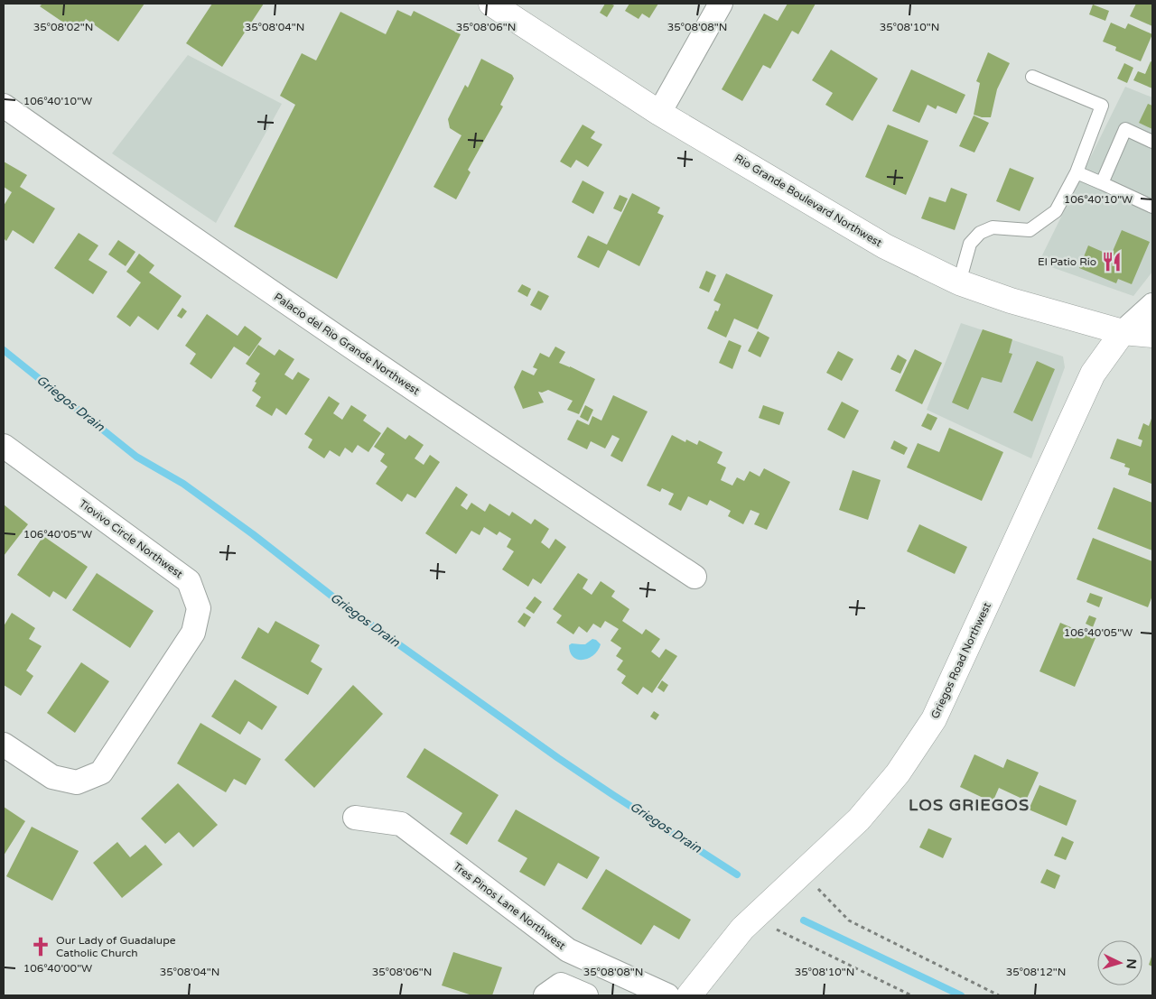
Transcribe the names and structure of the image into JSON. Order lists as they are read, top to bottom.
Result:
{
  "streets": {
    "main road": ["Rio Grande Boulevard Northwest", "Griegos Road Northwest"],
    "street": ["Palacio del Rio Grande Northwest", "Tiovivo Circle Northwest", "Tres Pinos Lane Northwest"]
  },
  "crossings": [
    ["Rio Grande Boulevard Northwest", "Griegos Road Northwest"]
  ],
  "districts": ["LOS GRIEGOS"],
  "water": ["Griegos Drain"],
  "places": {
    "restaurant": ["El Patio Rio"],
    "church": ["Our Lady of Guadalupe Catholic Church"]
  },
  "north": "right",
  "coordinates": [
    "35°08'02\"N",
    "35°08'04\"N",
    "35°08'06\"N",
    "35°08'08\"N",
    "35°08'10\"N",
    "106°40'10\"W",
    "106°40'05\"W",
    "106°40'00\"W",
    "35°08'12\"N"
  ]
}
